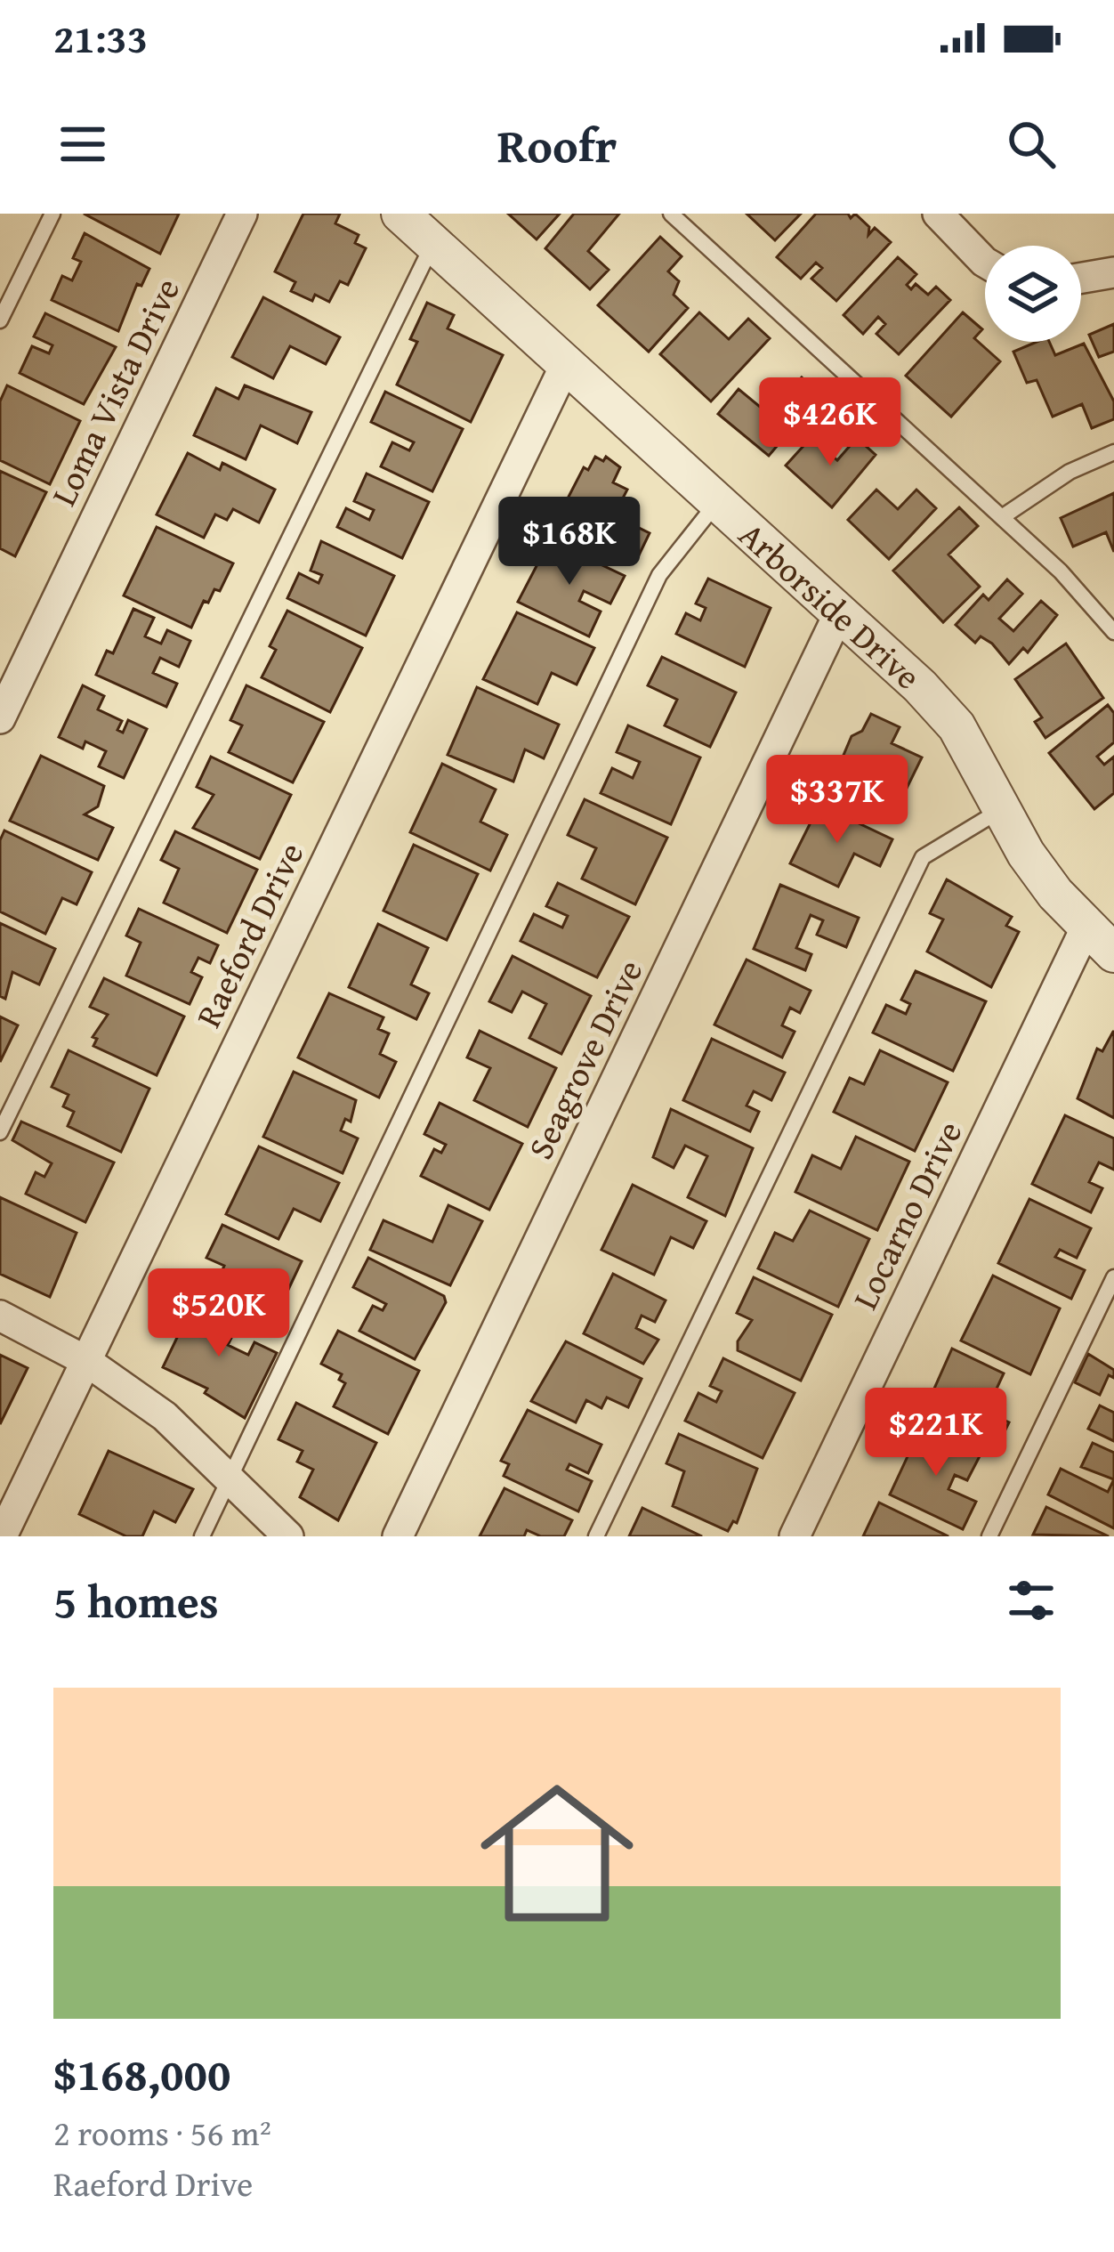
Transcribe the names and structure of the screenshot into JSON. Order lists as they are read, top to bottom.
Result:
{
  "streets": {
    "street": [
      "Loma Vista Drive",
      "Arborside Drive",
      "Raeford Drive",
      "Seagrove Drive",
      "Locarno Drive"
    ]
  },
  "crossings": [
    ["Arborside Drive", "Raeford Drive"],
    ["Arborside Drive", "Seagrove Drive"],
    ["Arborside Drive", "Locarno Drive"]
  ],
  "page": {
    "status": "21:33",
    "header": "Roofr",
    "price": [
      "$426K",
      "$168K",
      "$337K",
      "$520K",
      "$221K"
    ],
    "heading": "5 homes",
    "list": [
      {
        "name": "$168,000",
        "note": "2 rooms · 56 m² · Raeford Drive"
      }
    ]
  }
}
